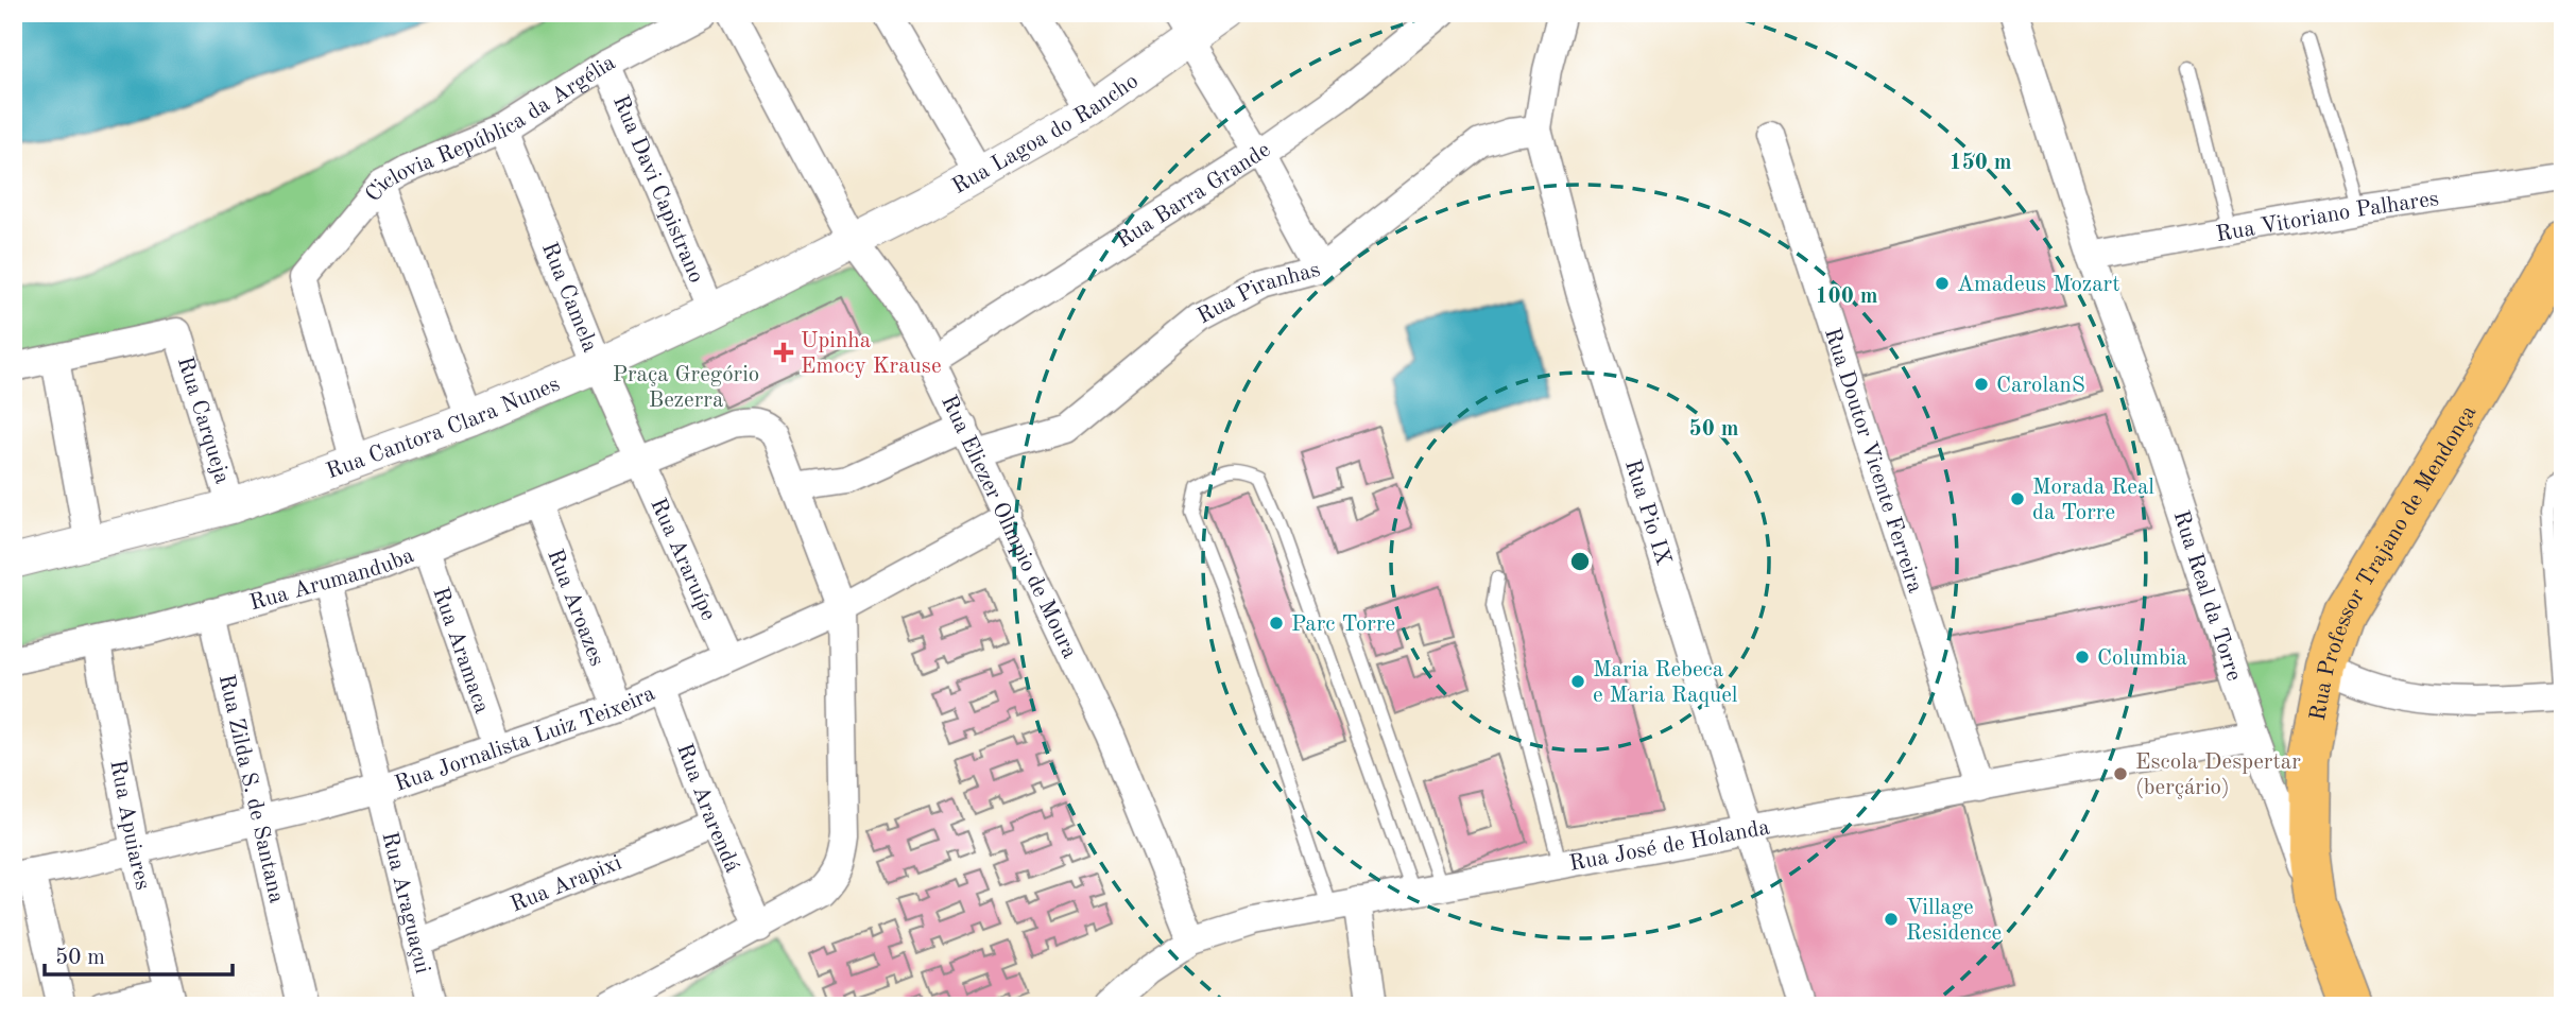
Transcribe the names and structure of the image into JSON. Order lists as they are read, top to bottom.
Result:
{
  "streets": {
    "main road": ["Rua Professor Trajano de Mendonça", "Rua Real da Torre"],
    "street": [
      "Ciclovia República da Argélia",
      "Rua Lagoa do Rancho",
      "Rua Davi Capistrano",
      "Rua Barra Grande",
      "Rua Vitoriano Palhares",
      "Rua Piranhas",
      "Rua Camela",
      "Rua Carqueja",
      "Rua Cantora Clara Nunes",
      "Rua Doutor Vicente Ferreira",
      "Rua Pio IX",
      "Rua Eliezer Olímpio de Moura",
      "Rua Araruípe",
      "Rua Arumanduba",
      "Rua Aroazes",
      "Rua Aramaca",
      "Rua Jornalista Luiz Teixeira",
      "Rua Zilda S. de Santana",
      "Rua Ararendá",
      "Rua Apuiares",
      "Rua José de Holanda",
      "Rua Arapixi",
      "Rua Araguaçui"
    ]
  },
  "crossings": [
    ["Ciclovia República da Argélia", "Rua Davi Capistrano"],
    ["Ciclovia República da Argélia", "Rua Camela"],
    ["Ciclovia República da Argélia", "Rua Cantora Clara Nunes"],
    ["Rua Lagoa do Rancho", "Rua Cantora Clara Nunes"],
    ["Rua Lagoa do Rancho", "Rua Eliezer Olímpio de Moura"],
    ["Rua Davi Capistrano", "Rua Cantora Clara Nunes"],
    ["Rua Barra Grande", "Rua Eliezer Olímpio de Moura"],
    ["Rua Vitoriano Palhares", "Rua Real da Torre"],
    ["Rua Piranhas", "Rua Pio IX"],
    ["Rua Piranhas", "Rua Eliezer Olímpio de Moura"],
    ["Rua Camela", "Rua Cantora Clara Nunes"],
    ["Rua Camela", "Rua Araruípe"],
    ["Rua Camela", "Rua Arumanduba"],
    ["Rua Carqueja", "Rua Cantora Clara Nunes"],
    ["Rua Cantora Clara Nunes", "Rua Eliezer Olímpio de Moura"],
    ["Rua Doutor Vicente Ferreira", "Rua José de Holanda"],
    ["Rua Pio IX", "Rua José de Holanda"],
    ["Rua Eliezer Olímpio de Moura", "Rua Jornalista Luiz Teixeira"],
    ["Rua Eliezer Olímpio de Moura", "Rua José de Holanda"],
    ["Rua Araruípe", "Rua Arumanduba"],
    ["Rua Araruípe", "Rua Jornalista Luiz Teixeira"],
    ["Rua Professor Trajano de Mendonça", "Rua Real da Torre"],
    ["Rua Arumanduba", "Rua Aroazes"],
    ["Rua Arumanduba", "Rua Aramaca"],
    ["Rua Arumanduba", "Rua Jornalista Luiz Teixeira"],
    ["Rua Arumanduba", "Rua Zilda S. de Santana"],
    ["Rua Arumanduba", "Rua Ararendá"],
    ["Rua Arumanduba", "Rua Apuiares"],
    ["Rua Arumanduba", "Rua Araguaçui"],
    ["Rua Real da Torre", "Rua José de Holanda"],
    ["Rua Aroazes", "Rua Jornalista Luiz Teixeira"],
    ["Rua Aramaca", "Rua Jornalista Luiz Teixeira"],
    ["Rua Jornalista Luiz Teixeira", "Rua Zilda S. de Santana"],
    ["Rua Jornalista Luiz Teixeira", "Rua Ararendá"],
    ["Rua Jornalista Luiz Teixeira", "Rua Apuiares"],
    ["Rua Jornalista Luiz Teixeira", "Rua Araguaçui"],
    ["Rua Ararendá", "Rua Arapixi"],
    ["Rua Arapixi", "Rua Araguaçui"]
  ],
  "parks": ["Praça Gregório Bezerra"],
  "places": {
    "other": [
      "Amadeus Mozart",
      "CarolanS",
      "Morada Real da Torre",
      "Parc Torre",
      "Columbia",
      "Maria Rebeca e Maria Raquel",
      "Escola Despertar (berçário)",
      "Village Residence"
    ],
    "health": ["Upinha Emocy Krause"]
  },
  "scale_bar": "50 m",
  "rings": ["150 m", "100 m", "50 m"]
}
